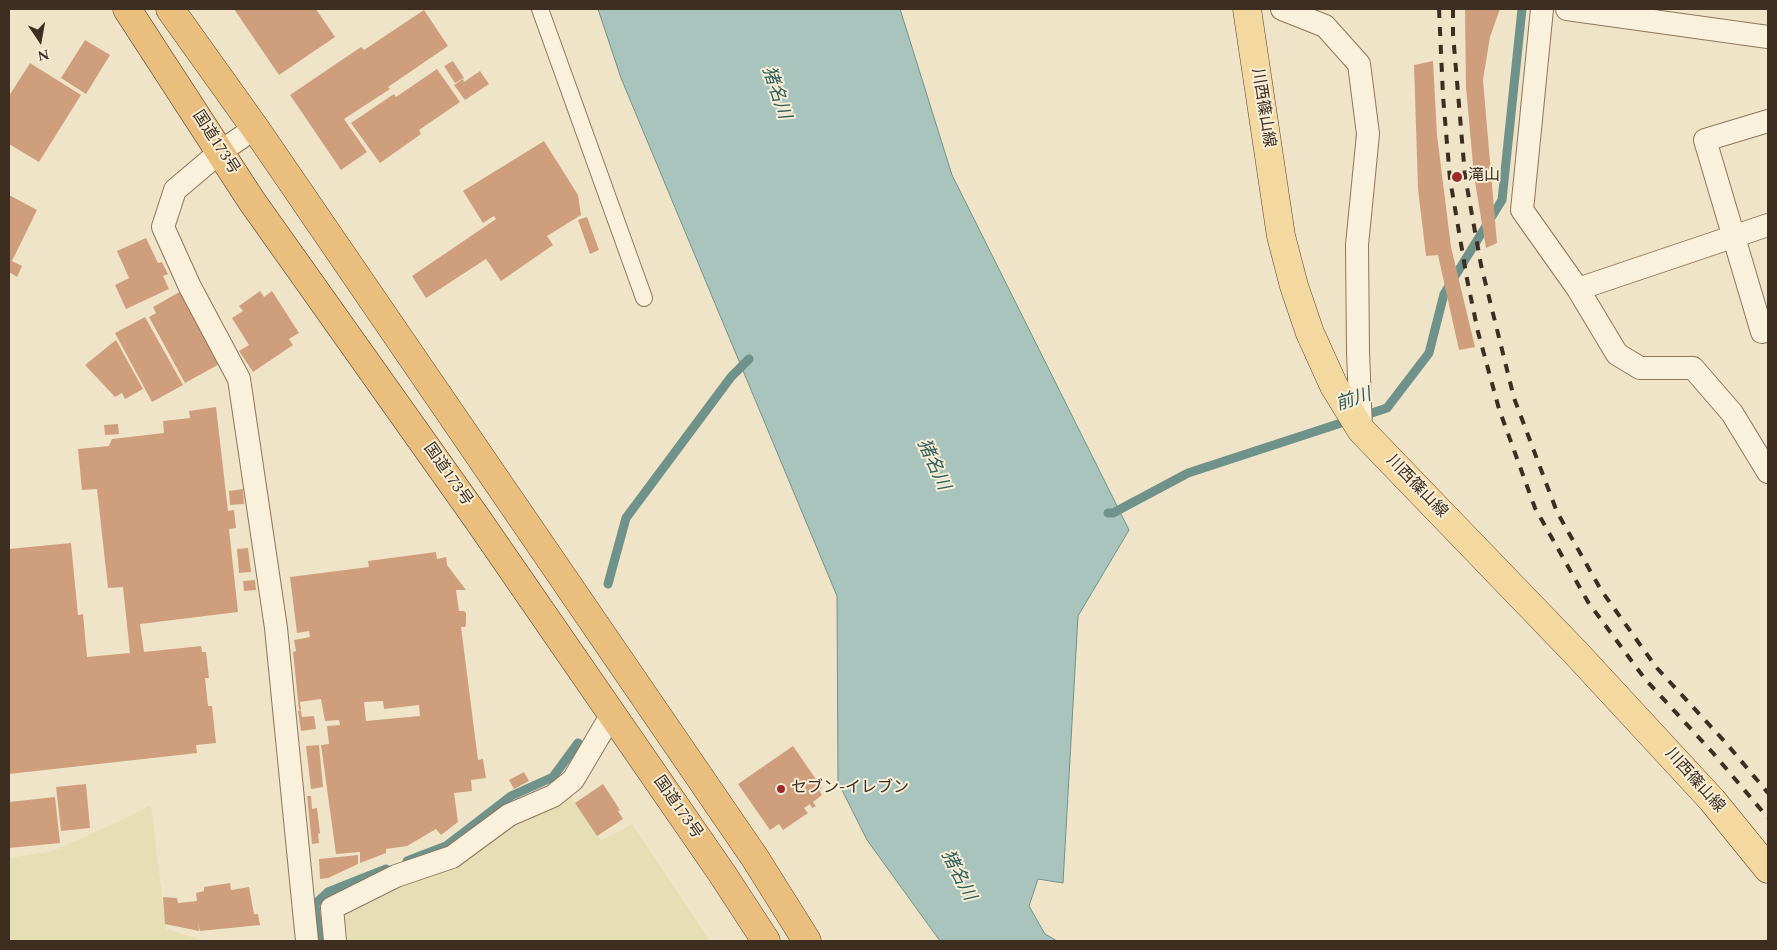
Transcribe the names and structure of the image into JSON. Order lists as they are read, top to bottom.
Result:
{
  "streets": {
    "highway": ["国道173号"],
    "main road": ["川西篠山線"]
  },
  "water": ["猪名川", "前川"],
  "places": ["滝山", "セブン-イレブン"],
  "north": "bottom"
}
